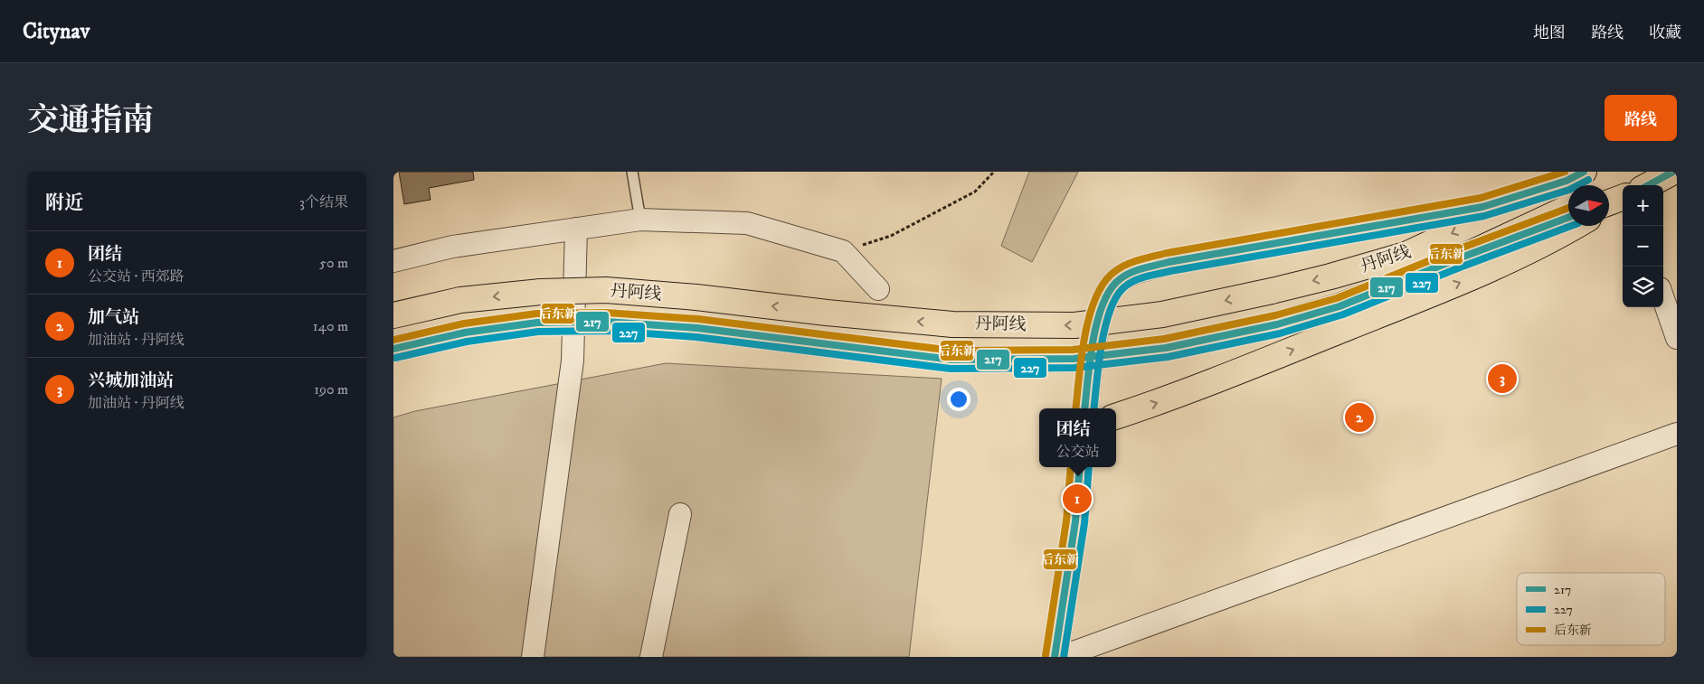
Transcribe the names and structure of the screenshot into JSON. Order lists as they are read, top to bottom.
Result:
{
  "streets": {
    "main road": ["丹阿线"]
  },
  "lines": ["transit line 217", "transit line 后东新", "transit line 227"],
  "legend": ["217", "227", "后东新"],
  "north": "right",
  "page": {
    "header": "Citynav",
    "nav": ["地图", "路线", "收藏"],
    "title": "交通指南",
    "buttons": "路线",
    "heading": ["附近", "3个结果"],
    "map_buttons": ["+", "−"],
    "list": [
      {
        "mark": "1",
        "name": "团结",
        "note": "公交站 · 西郊路",
        "value": "50 m"
      },
      {
        "mark": "2",
        "name": "加气站",
        "note": "加油站 · 丹阿线",
        "value": "140 m"
      },
      {
        "mark": "3",
        "name": "兴城加油站",
        "note": "加油站 · 丹阿线",
        "value": "190 m"
      }
    ],
    "pins": ["3", "2", "1"],
    "popup": ["团结", "公交站"]
  }
}
